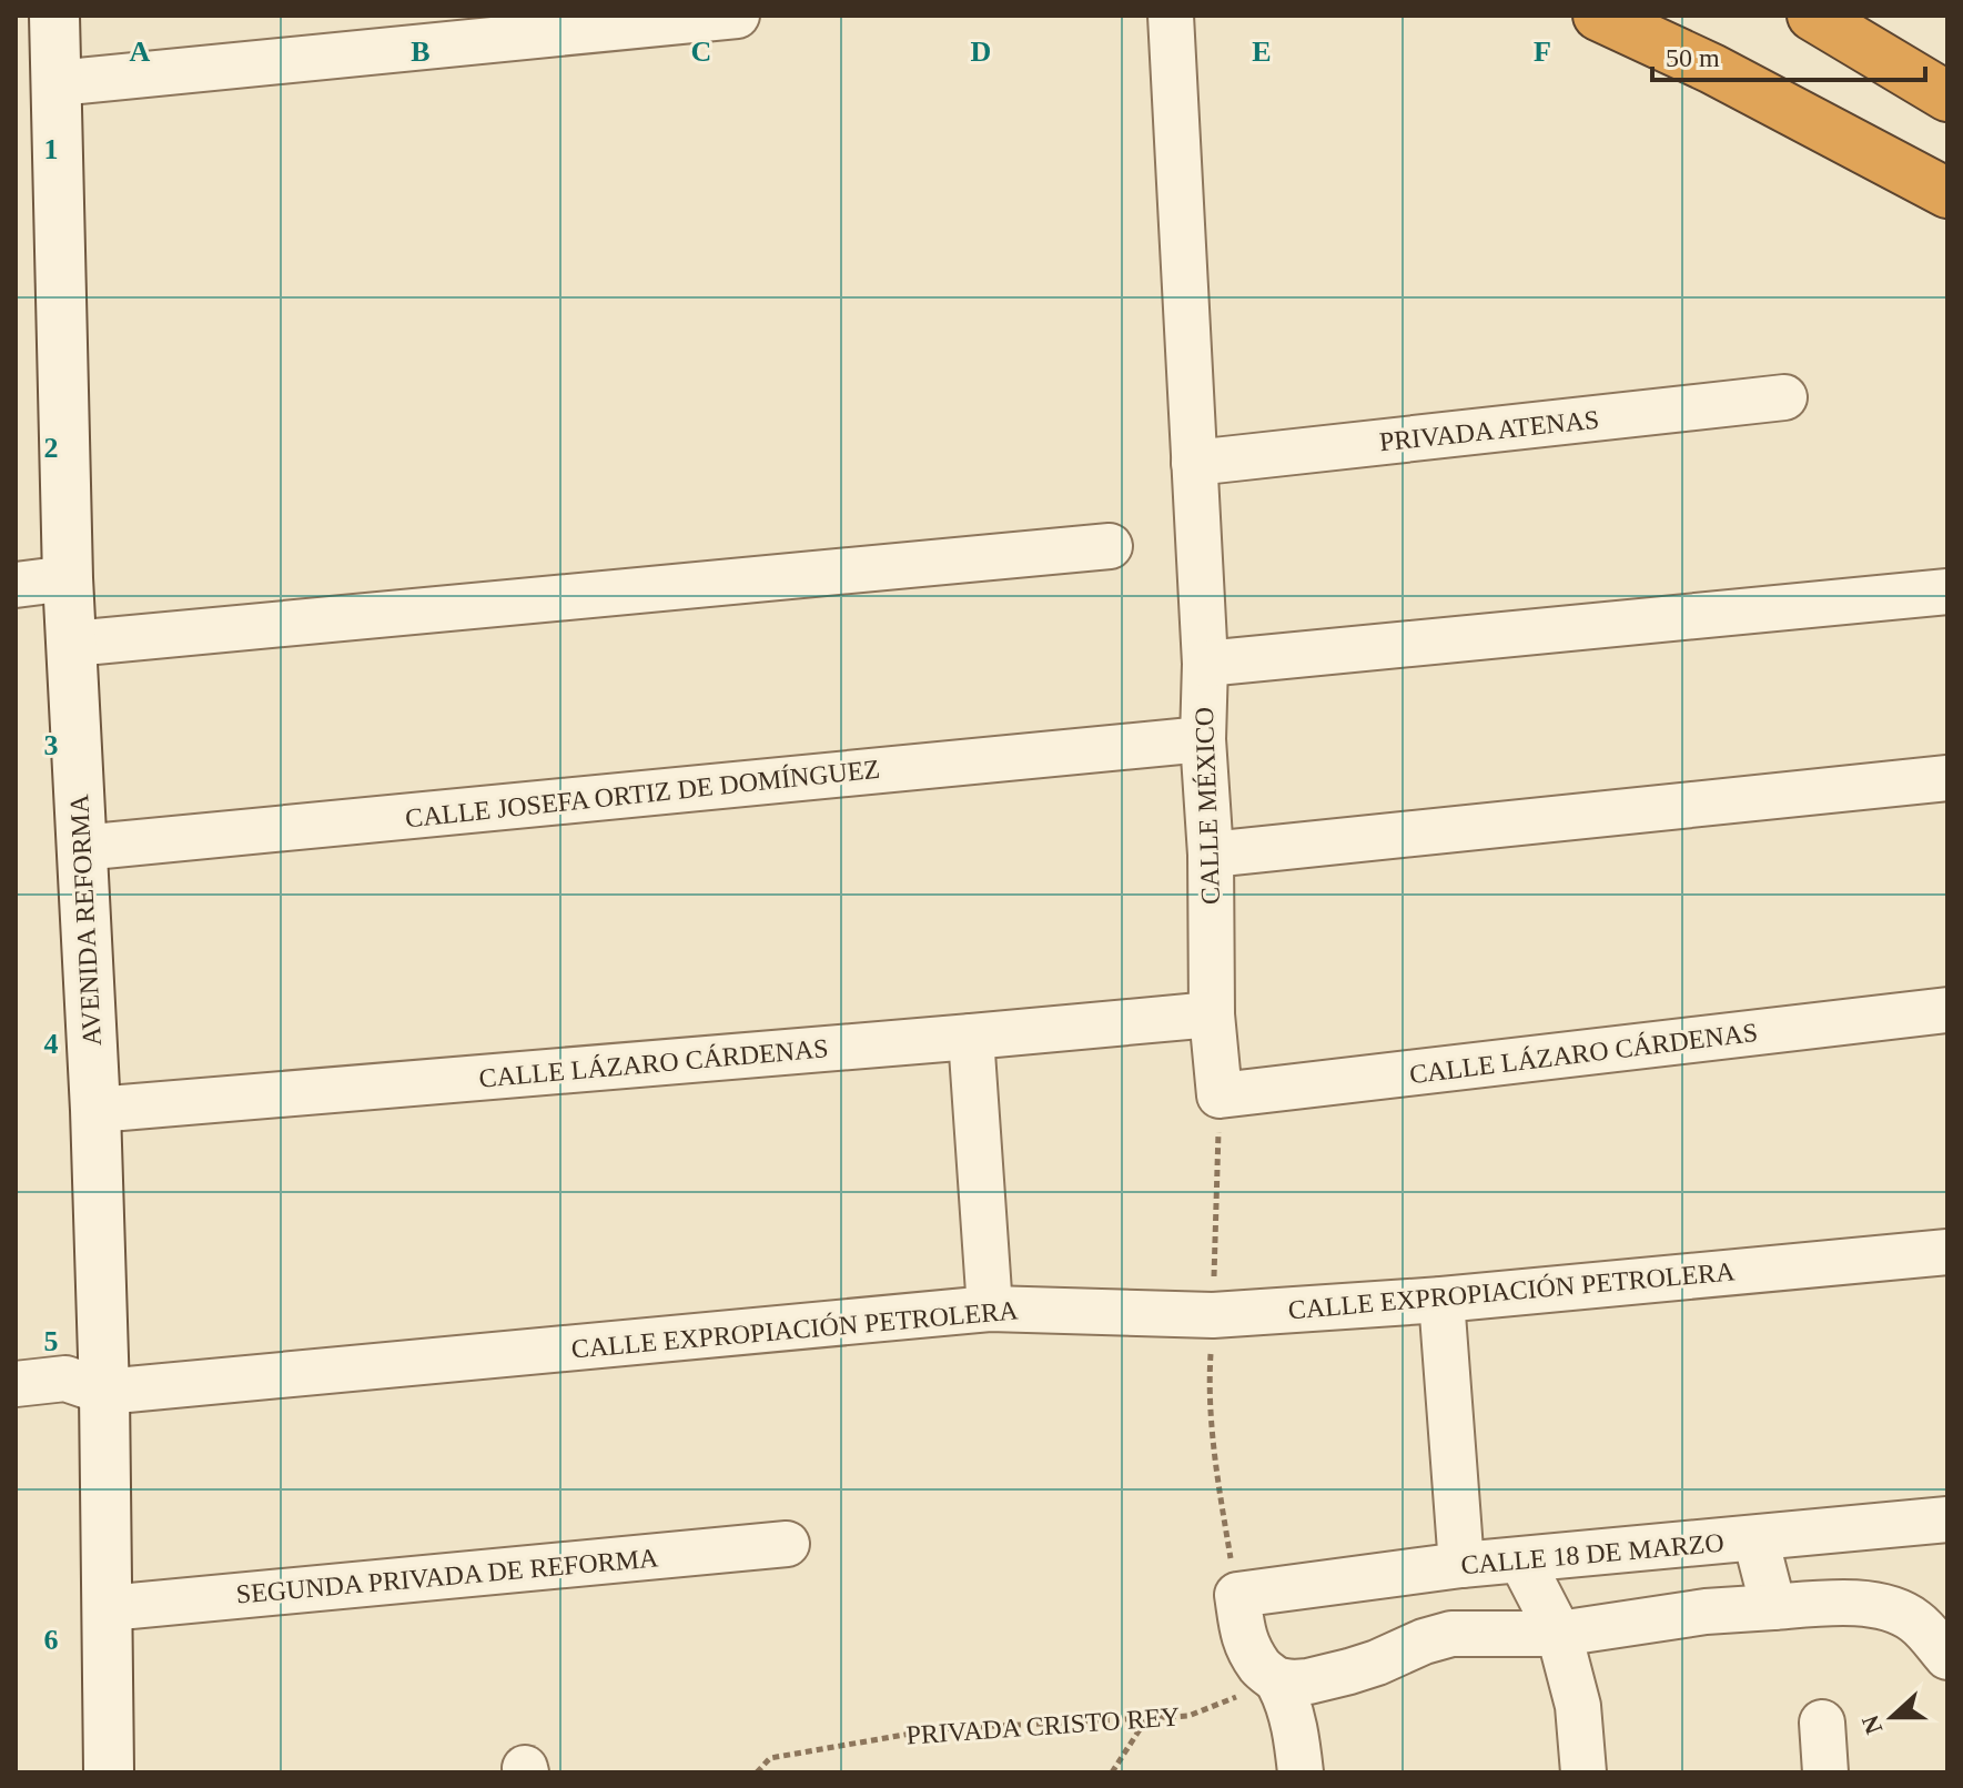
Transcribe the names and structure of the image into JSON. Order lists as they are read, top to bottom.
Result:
{
  "streets": {
    "street": [
      "PRIVADA ATENAS",
      "CALLE JOSEFA ORTIZ DE DOMÍNGUEZ",
      "CALLE MÉXICO",
      "AVENIDA REFORMA",
      "CALLE LÁZARO CÁRDENAS",
      "CALLE EXPROPIACIÓN PETROLERA",
      "CALLE 18 DE MARZO",
      "SEGUNDA PRIVADA DE REFORMA"
    ],
    "path": ["PRIVADA CRISTO REY"]
  },
  "crossings": [
    ["PRIVADA ATENAS", "CALLE MÉXICO"],
    ["CALLE JOSEFA ORTIZ DE DOMÍNGUEZ", "CALLE MÉXICO"],
    ["CALLE JOSEFA ORTIZ DE DOMÍNGUEZ", "AVENIDA REFORMA"],
    ["CALLE MÉXICO", "CALLE LÁZARO CÁRDENAS"],
    ["AVENIDA REFORMA", "CALLE LÁZARO CÁRDENAS"],
    ["AVENIDA REFORMA", "CALLE EXPROPIACIÓN PETROLERA"],
    ["AVENIDA REFORMA", "SEGUNDA PRIVADA DE REFORMA"]
  ],
  "scale_bar": "50 m",
  "north": "left",
  "grid": {
    "columns": [
      "A",
      "B",
      "C",
      "D",
      "E",
      "F"
    ],
    "rows": [
      "1",
      "2",
      "3",
      "4",
      "5",
      "6"
    ]
  }
}
